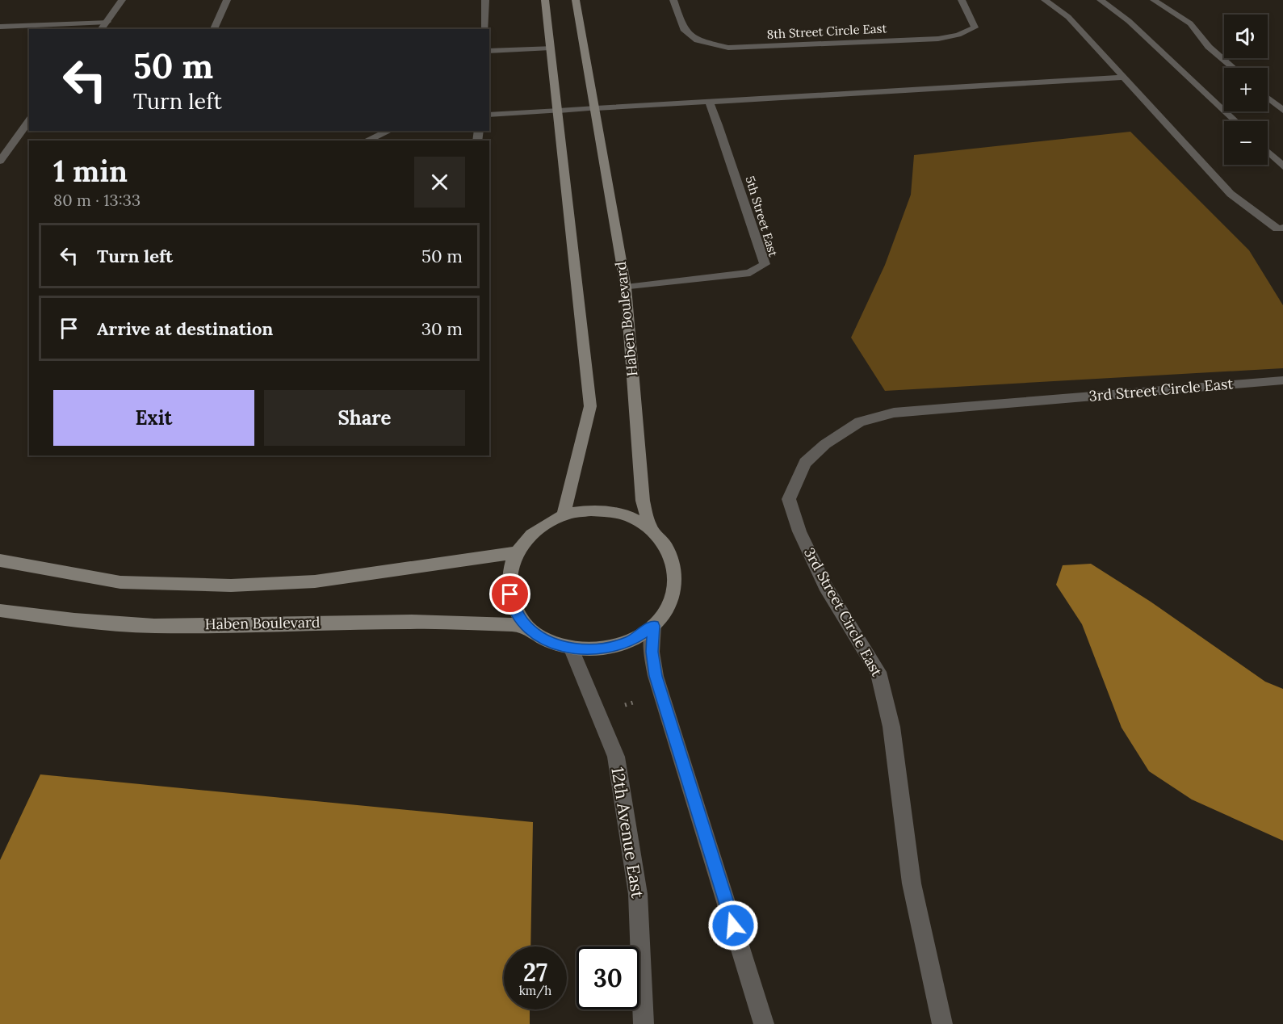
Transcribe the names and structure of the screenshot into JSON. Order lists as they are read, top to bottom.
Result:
{
  "streets": {
    "street": [
      "8th Street Circle East",
      "5th Street East",
      "Haben Boulevard",
      "3rd Street Circle East",
      "12th Avenue East"
    ]
  },
  "crossings": [
    ["5th Street East", "Haben Boulevard"],
    ["Haben Boulevard", "12th Avenue East"]
  ],
  "page": {
    "map_buttons": ["+", "−"],
    "turn": ["50 m", "Turn left"],
    "heading": ["1 min", "80 m · 13:33"],
    "list": [
      {
        "name": "Turn left",
        "value": "50 m"
      },
      {
        "name": "Arrive at destination",
        "value": "30 m"
      }
    ],
    "buttons": ["Exit", "Share"],
    "speed": "27 km/h",
    "limit": "30"
  }
}
